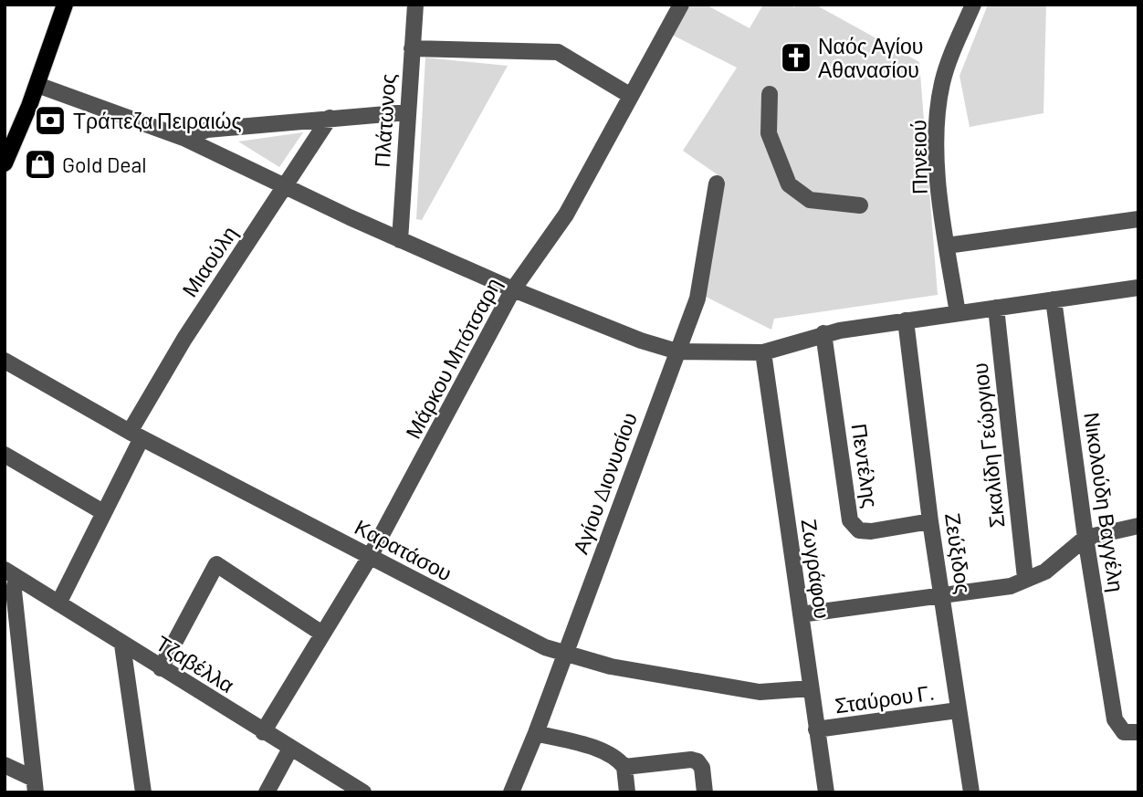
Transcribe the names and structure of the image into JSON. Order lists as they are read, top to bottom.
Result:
{
  "streets": {
    "street": [
      "Πλάτωνος",
      "Πηνειού",
      "Μιαούλη",
      "Μάρκου Μπότσαρη",
      "Σκαλίδη Γεώργιου",
      "Πεντέλης",
      "Αγίου Διονυσίου",
      "Νικολούδη Βαγγέλη",
      "Καρατάσου",
      "Ζεύξιδος",
      "Ζωγράφου",
      "Τζαβέλλα",
      "Σταύρου Γ."
    ]
  },
  "crossings": [
    ["Μιαούλη", "Καρατάσου"],
    ["Μιαούλη", "Τζαβέλλα"],
    ["Μάρκου Μπότσαρη", "Καρατάσου"],
    ["Μάρκου Μπότσαρη", "Τζαβέλλα"],
    ["Πεντέλης", "Ζεύξιδος"],
    ["Αγίου Διονυσίου", "Καρατάσου"],
    ["Καρατάσου", "Ζωγράφου"],
    ["Ζεύξιδος", "Σταύρου Γ."],
    ["Ζωγράφου", "Σταύρου Γ."]
  ],
  "places": {
    "church": ["Ναός Αγίου Αθανασίου"],
    "bank": ["Τράπεζα Πειραιώς"],
    "shop": ["Gold Deal"]
  }
}
